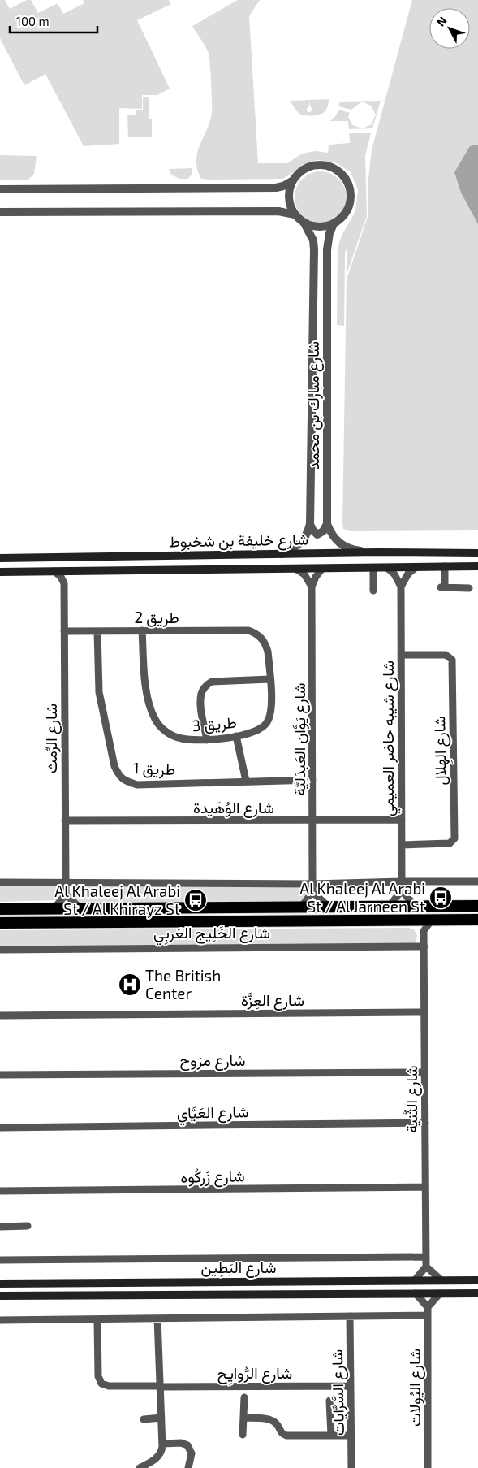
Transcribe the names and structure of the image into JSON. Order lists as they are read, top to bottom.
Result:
{
  "streets": {
    "highway": ["شارع الخَلِيج العَربِي"],
    "main road": ["شارع خليفة بن شخبوط", "شارع البَطِين"],
    "street": [
      "شارع مبارك بن محمد",
      "طريق 2",
      "طريق 3",
      "شارع الرِّمث",
      "شارع شيبه حاضر العميمي",
      "شارع يَوَّان العَبدَلِيَّة",
      "شارع الهِلال",
      "طريق 1",
      "شارع الوُهَيدة",
      "شارع العِزَّة",
      "شارع مرَوح",
      "شارع الثَّنية",
      "شارع العَيَّاي",
      "شارع زَركُوه",
      "شارع الرُّوايِح",
      "شارع اليُولات",
      "شارع السَّرَّايات"
    ]
  },
  "crossings": [
    ["شارع مبارك بن محمد", "شارع خليفة بن شخبوط"],
    ["طريق 2", "طريق 3"],
    ["طريق 2", "شارع الرِّمث"],
    ["طريق 2", "طريق 1"],
    ["شارع الرِّمث", "شارع الوُهَيدة"],
    ["شارع شيبه حاضر العميمي", "شارع الهِلال"],
    ["شارع شيبه حاضر العميمي", "شارع الوُهَيدة"],
    ["شارع يَوَّان العَبدَلِيَّة", "طريق 1"],
    ["شارع يَوَّان العَبدَلِيَّة", "شارع الوُهَيدة"],
    ["شارع الخَلِيج العَربِي", "شارع الثَّنية"],
    ["شارع العِزَّة", "شارع الثَّنية"],
    ["شارع مرَوح", "شارع الثَّنية"],
    ["شارع الثَّنية", "شارع العَيَّاي"],
    ["شارع الثَّنية", "شارع زَركُوه"],
    ["شارع الثَّنية", "شارع البَطِين"],
    ["شارع الرُّوايِح", "شارع السَّرَّايات"]
  ],
  "places": {
    "bus stop": ["Al Khaleej Al Arabi St / Al Jarneen St", "Al Khaleej Al Arabi St / Al Khirayz St"],
    "hospital": ["The British Center"]
  },
  "scale_bar": "100 m",
  "north": "top left"
}
